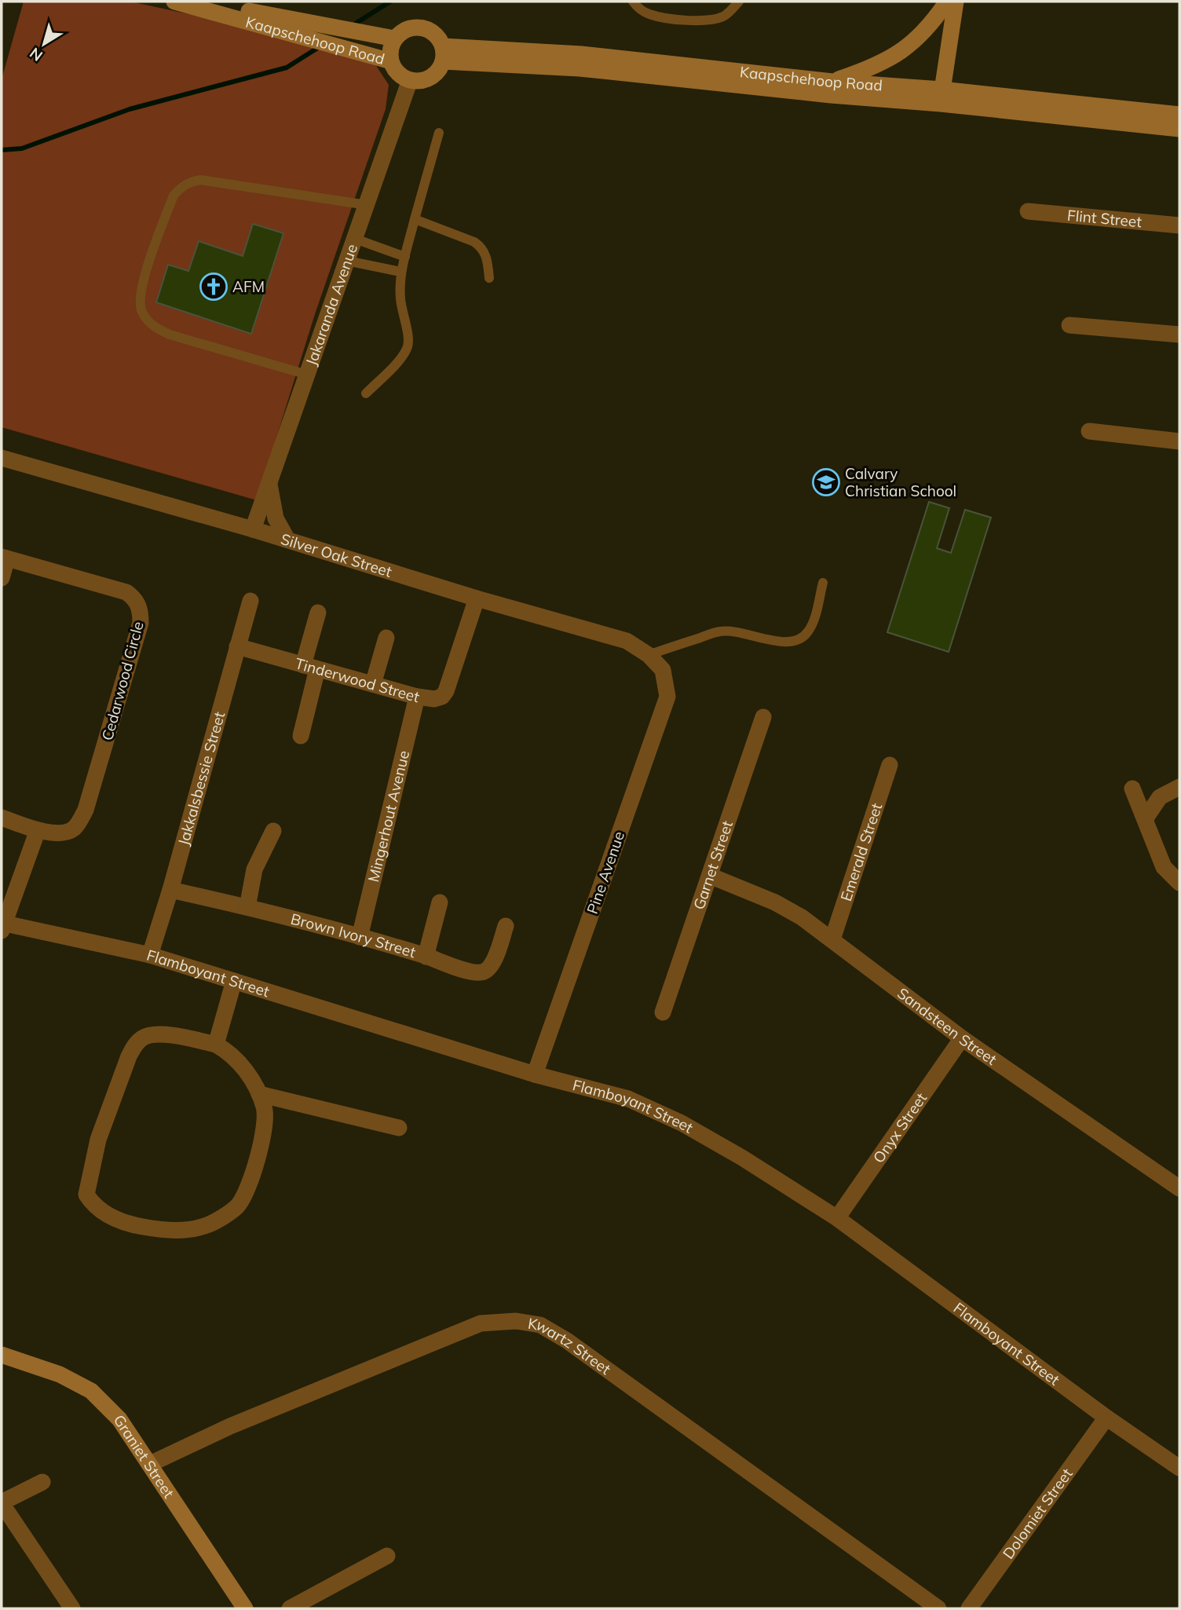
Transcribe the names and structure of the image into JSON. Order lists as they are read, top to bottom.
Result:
{
  "streets": {
    "main road": ["Kaapschehoop Road", "Graniet Street"],
    "street": [
      "Flint Street",
      "Jakaranda Avenue",
      "Silver Oak Street",
      "Tinderwood Street",
      "Cedarwood Circle",
      "Jakkalsbessie Street",
      "Mingerhout Avenue",
      "Emerald Street",
      "Garnet Street",
      "Pine Avenue",
      "Brown Ivory Street",
      "Flamboyant Street",
      "Sandsteen Street",
      "Onyx Street",
      "Kwartz Street",
      "Dolomiet Street"
    ]
  },
  "crossings": [
    ["Kaapschehoop Road", "Jakaranda Avenue"],
    ["Jakaranda Avenue", "Silver Oak Street"],
    ["Silver Oak Street", "Tinderwood Street"],
    ["Silver Oak Street", "Pine Avenue"],
    ["Tinderwood Street", "Jakkalsbessie Street"],
    ["Tinderwood Street", "Mingerhout Avenue"],
    ["Jakkalsbessie Street", "Brown Ivory Street"],
    ["Jakkalsbessie Street", "Flamboyant Street"],
    ["Mingerhout Avenue", "Brown Ivory Street"],
    ["Emerald Street", "Sandsteen Street"],
    ["Garnet Street", "Sandsteen Street"],
    ["Pine Avenue", "Flamboyant Street"],
    ["Flamboyant Street", "Onyx Street"],
    ["Flamboyant Street", "Dolomiet Street"],
    ["Sandsteen Street", "Onyx Street"],
    ["Kwartz Street", "Graniet Street"]
  ],
  "places": {
    "church": ["AFM"],
    "school or university": ["Calvary Christian School"]
  },
  "north": "bottom left"
}
